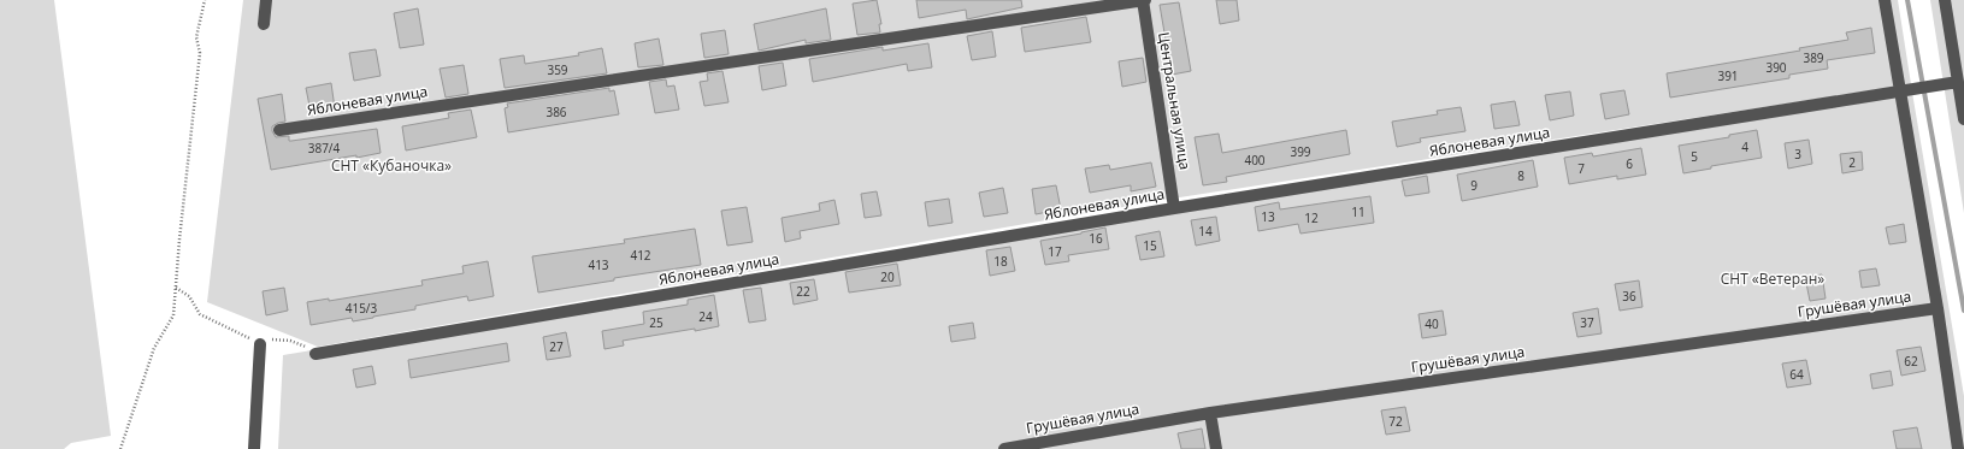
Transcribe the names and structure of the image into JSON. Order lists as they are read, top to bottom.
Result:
{
  "streets": {
    "street": ["Яблоневая улица", "Центральная улица", "Грушёвая улица"]
  },
  "crossings": [
    ["Яблоневая улица", "Центральная улица"]
  ],
  "parks": ["СНТ «Кубаночка»", "СНТ «Ветеран»"],
  "house_numbers": [
    "389",
    "390",
    "359",
    "391",
    "386",
    "4",
    "387/4",
    "399",
    "3",
    "5",
    "400",
    "2",
    "6",
    "7",
    "8",
    "9",
    "11",
    "13",
    "12",
    "14",
    "16",
    "15",
    "17",
    "412",
    "18",
    "413",
    "20",
    "22",
    "36",
    "415/3",
    "24",
    "25",
    "37",
    "40",
    "27",
    "62",
    "64",
    "72"
  ]
}
